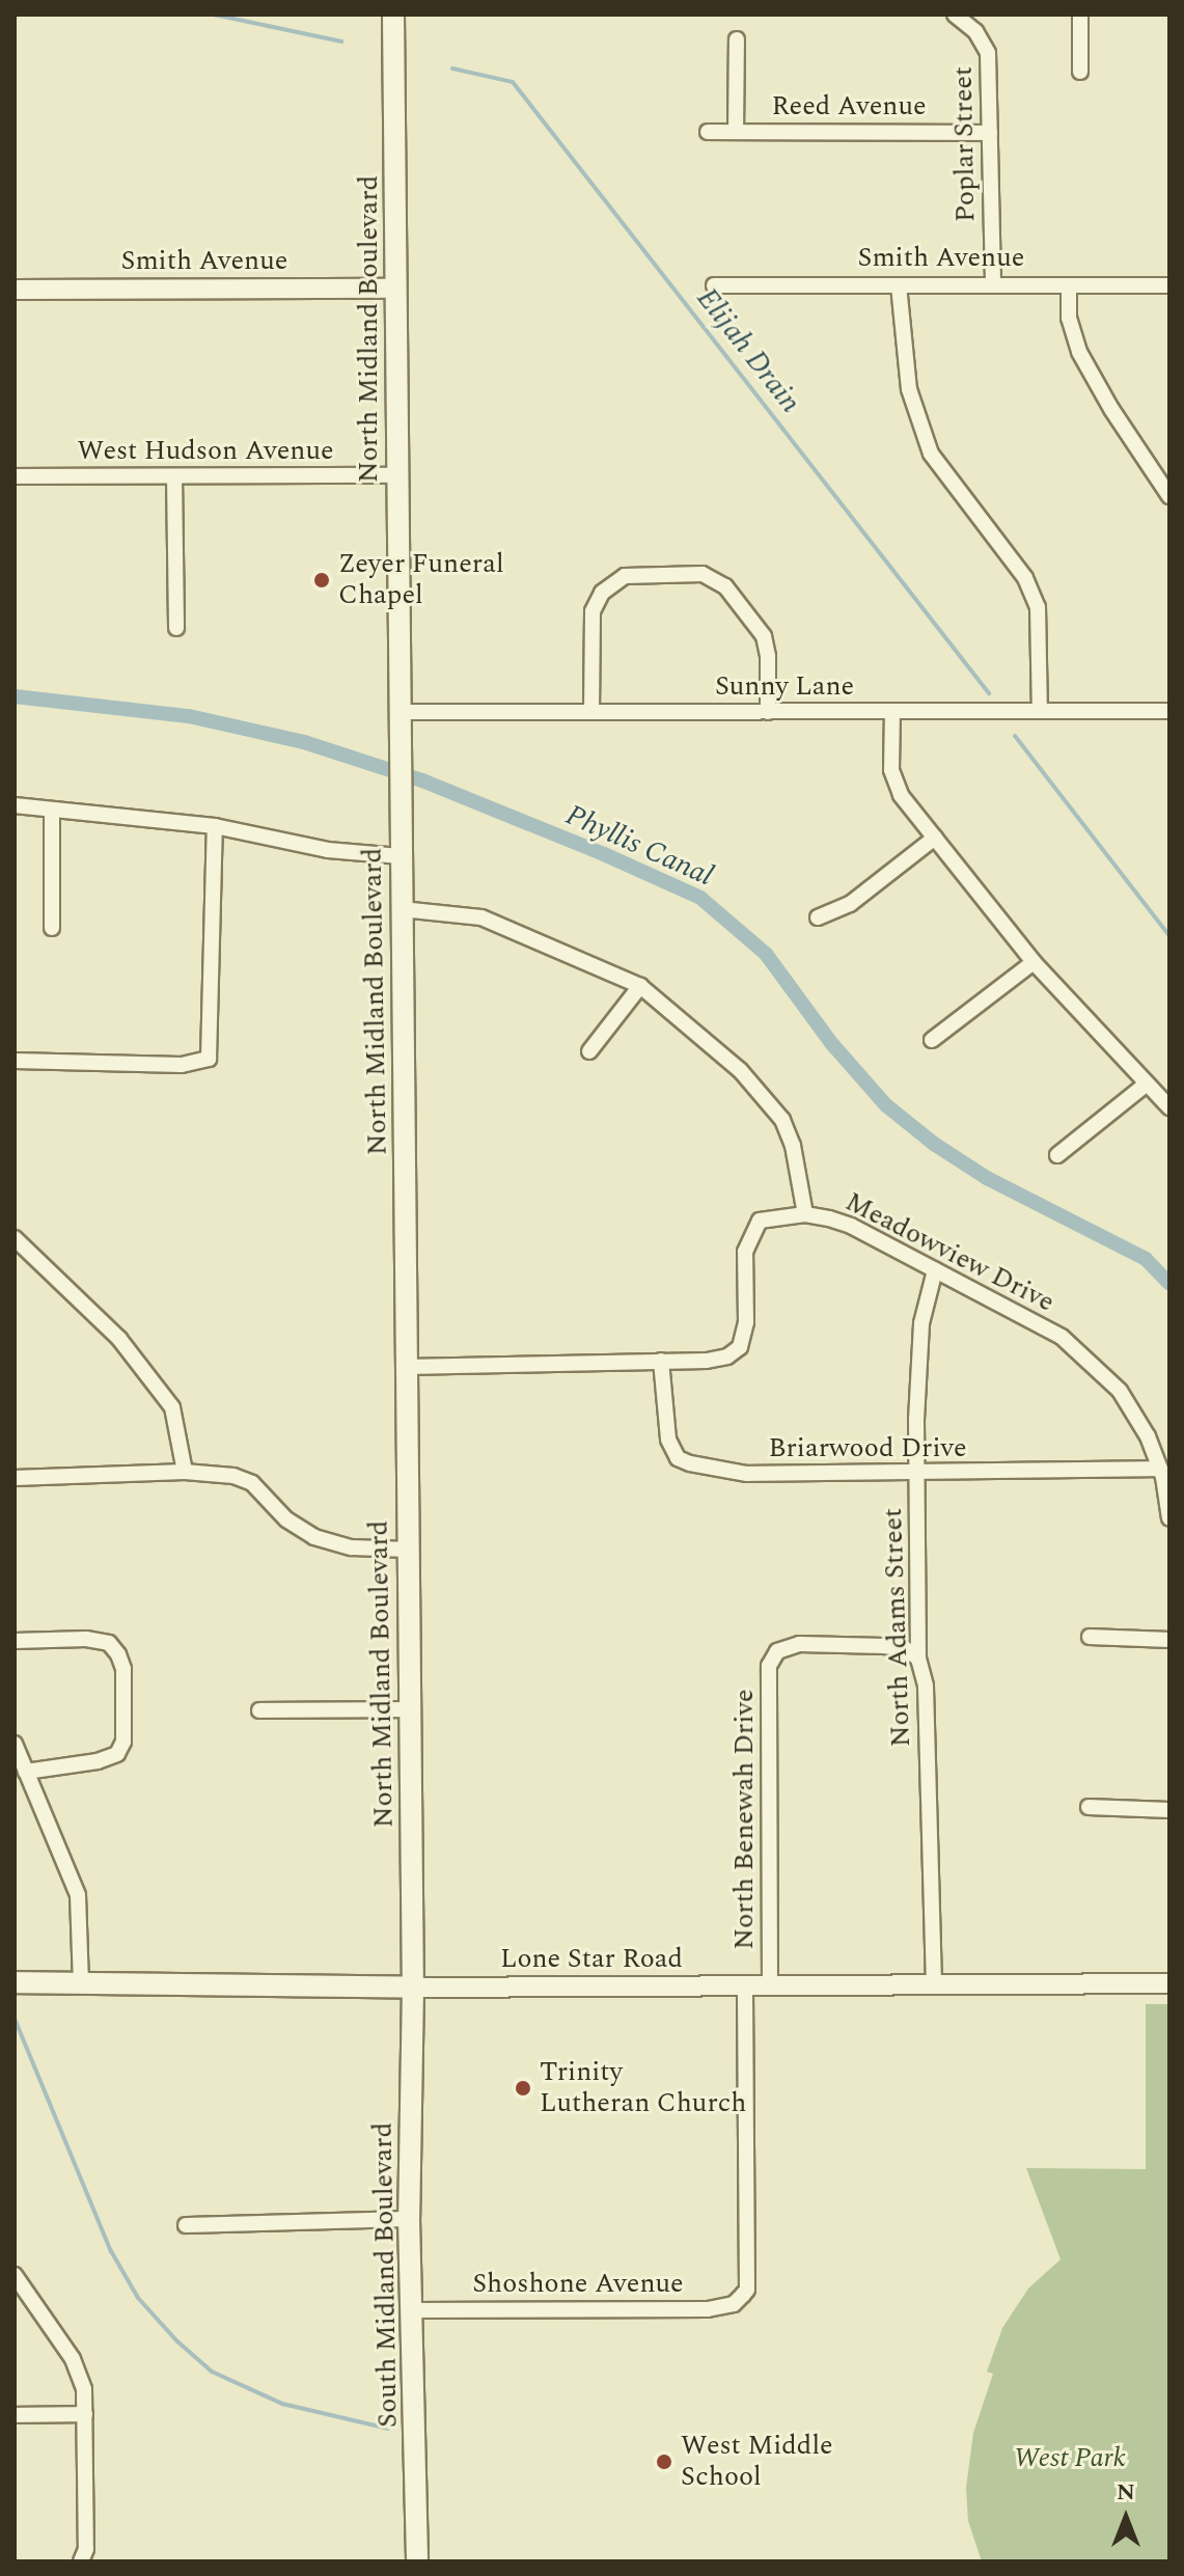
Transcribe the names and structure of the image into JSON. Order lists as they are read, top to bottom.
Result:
{
  "streets": {
    "main road": ["North Midland Boulevard", "Lone Star Road", "South Midland Boulevard"],
    "street": [
      "Reed Avenue",
      "Poplar Street",
      "Smith Avenue",
      "West Hudson Avenue",
      "Sunny Lane",
      "Meadowview Drive",
      "Briarwood Drive",
      "North Adams Street",
      "North Benewah Drive",
      "Shoshone Avenue"
    ]
  },
  "crossings": [
    ["Reed Avenue", "Poplar Street"],
    ["Poplar Street", "Smith Avenue"],
    ["Smith Avenue", "North Midland Boulevard"],
    ["North Midland Boulevard", "West Hudson Avenue"],
    ["North Midland Boulevard", "Sunny Lane"],
    ["North Midland Boulevard", "Lone Star Road"],
    ["North Midland Boulevard", "South Midland Boulevard"],
    ["Meadowview Drive", "Briarwood Drive"],
    ["Meadowview Drive", "North Adams Street"],
    ["Briarwood Drive", "North Adams Street"],
    ["North Adams Street", "North Benewah Drive"],
    ["North Adams Street", "Lone Star Road"],
    ["North Benewah Drive", "Lone Star Road"],
    ["Lone Star Road", "South Midland Boulevard"],
    ["Lone Star Road", "Shoshone Avenue"],
    ["South Midland Boulevard", "Shoshone Avenue"]
  ],
  "water": ["Elijah Drain", "Phyllis Canal"],
  "parks": ["West Park"],
  "places": ["Zeyer Funeral Chapel", "Trinity Lutheran Church", "West Middle School"],
  "north": "top"
}
